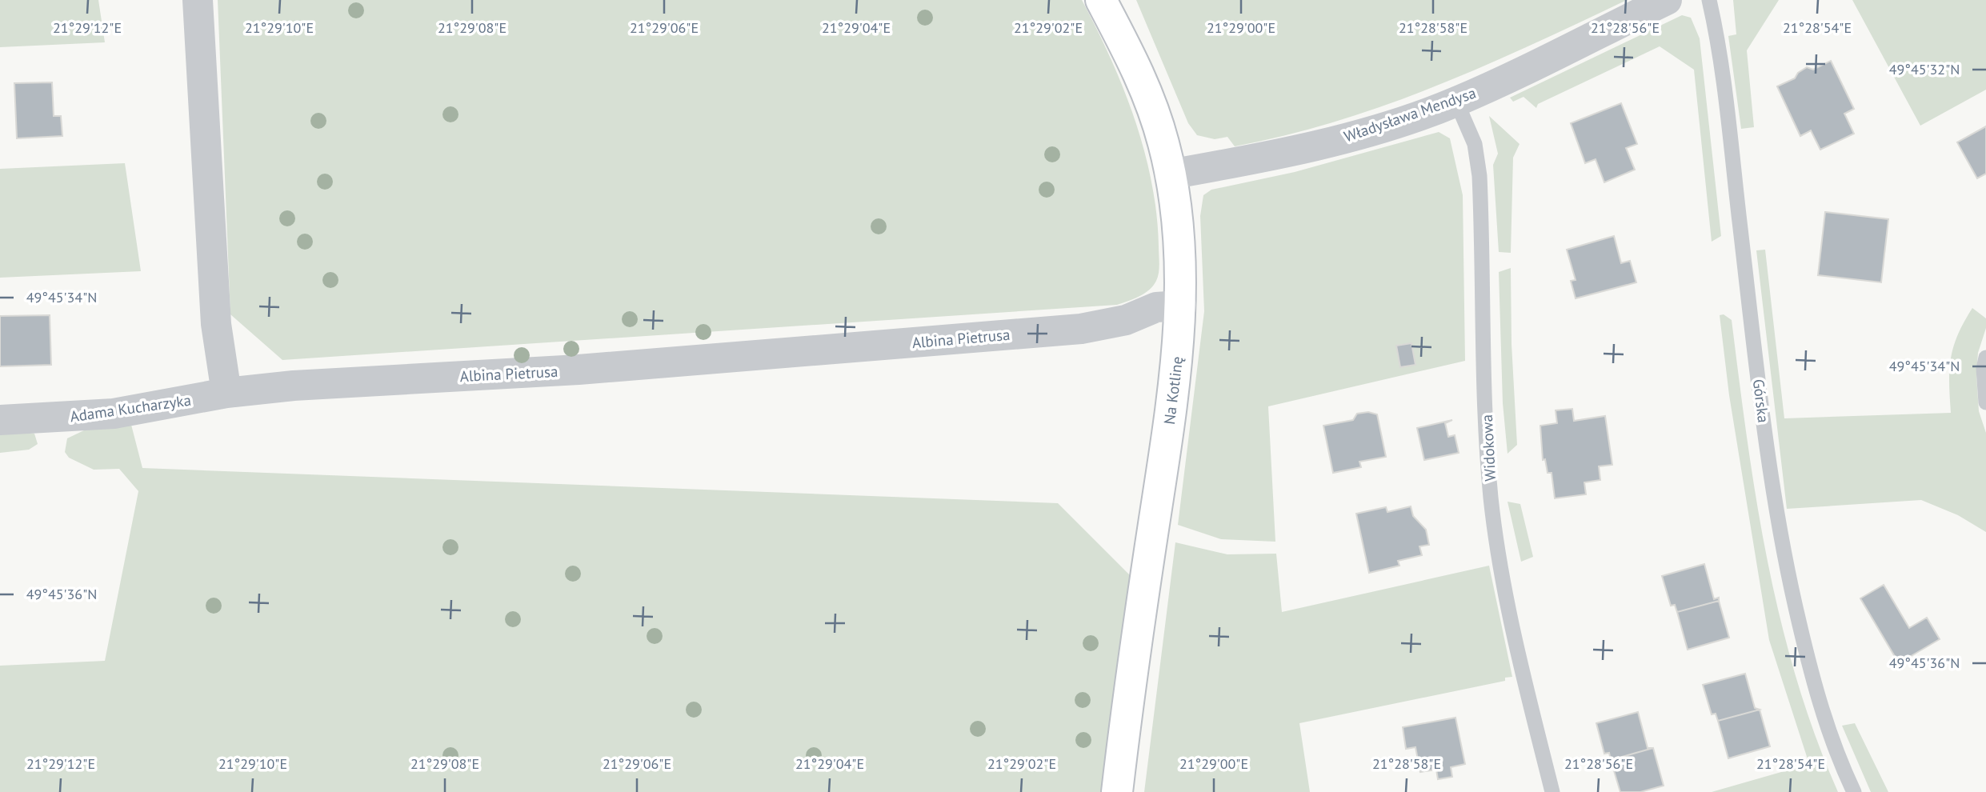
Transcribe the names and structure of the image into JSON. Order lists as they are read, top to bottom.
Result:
{
  "streets": {
    "street": [
      "Władysława Mendysa",
      "Albina Pietrusa",
      "Na Kotlinę",
      "Adama Kucharzyka"
    ],
    "lane": ["Górska", "Widokowa"]
  },
  "crossings": [
    ["Władysława Mendysa", "Na Kotlinę"],
    ["Władysława Mendysa", "Widokowa"],
    ["Albina Pietrusa", "Na Kotlinę"],
    ["Albina Pietrusa", "Adama Kucharzyka"]
  ],
  "coordinates": [
    "21°29'12\"E",
    "21°29'10\"E",
    "21°29'08\"E",
    "21°29'06\"E",
    "21°29'04\"E",
    "21°29'02\"E",
    "21°29'00\"E",
    "21°28'58\"E",
    "21°28'56\"E",
    "21°28'54\"E",
    "49°45'32\"N",
    "49°45'34\"N",
    "49°45'36\"N"
  ]
}
